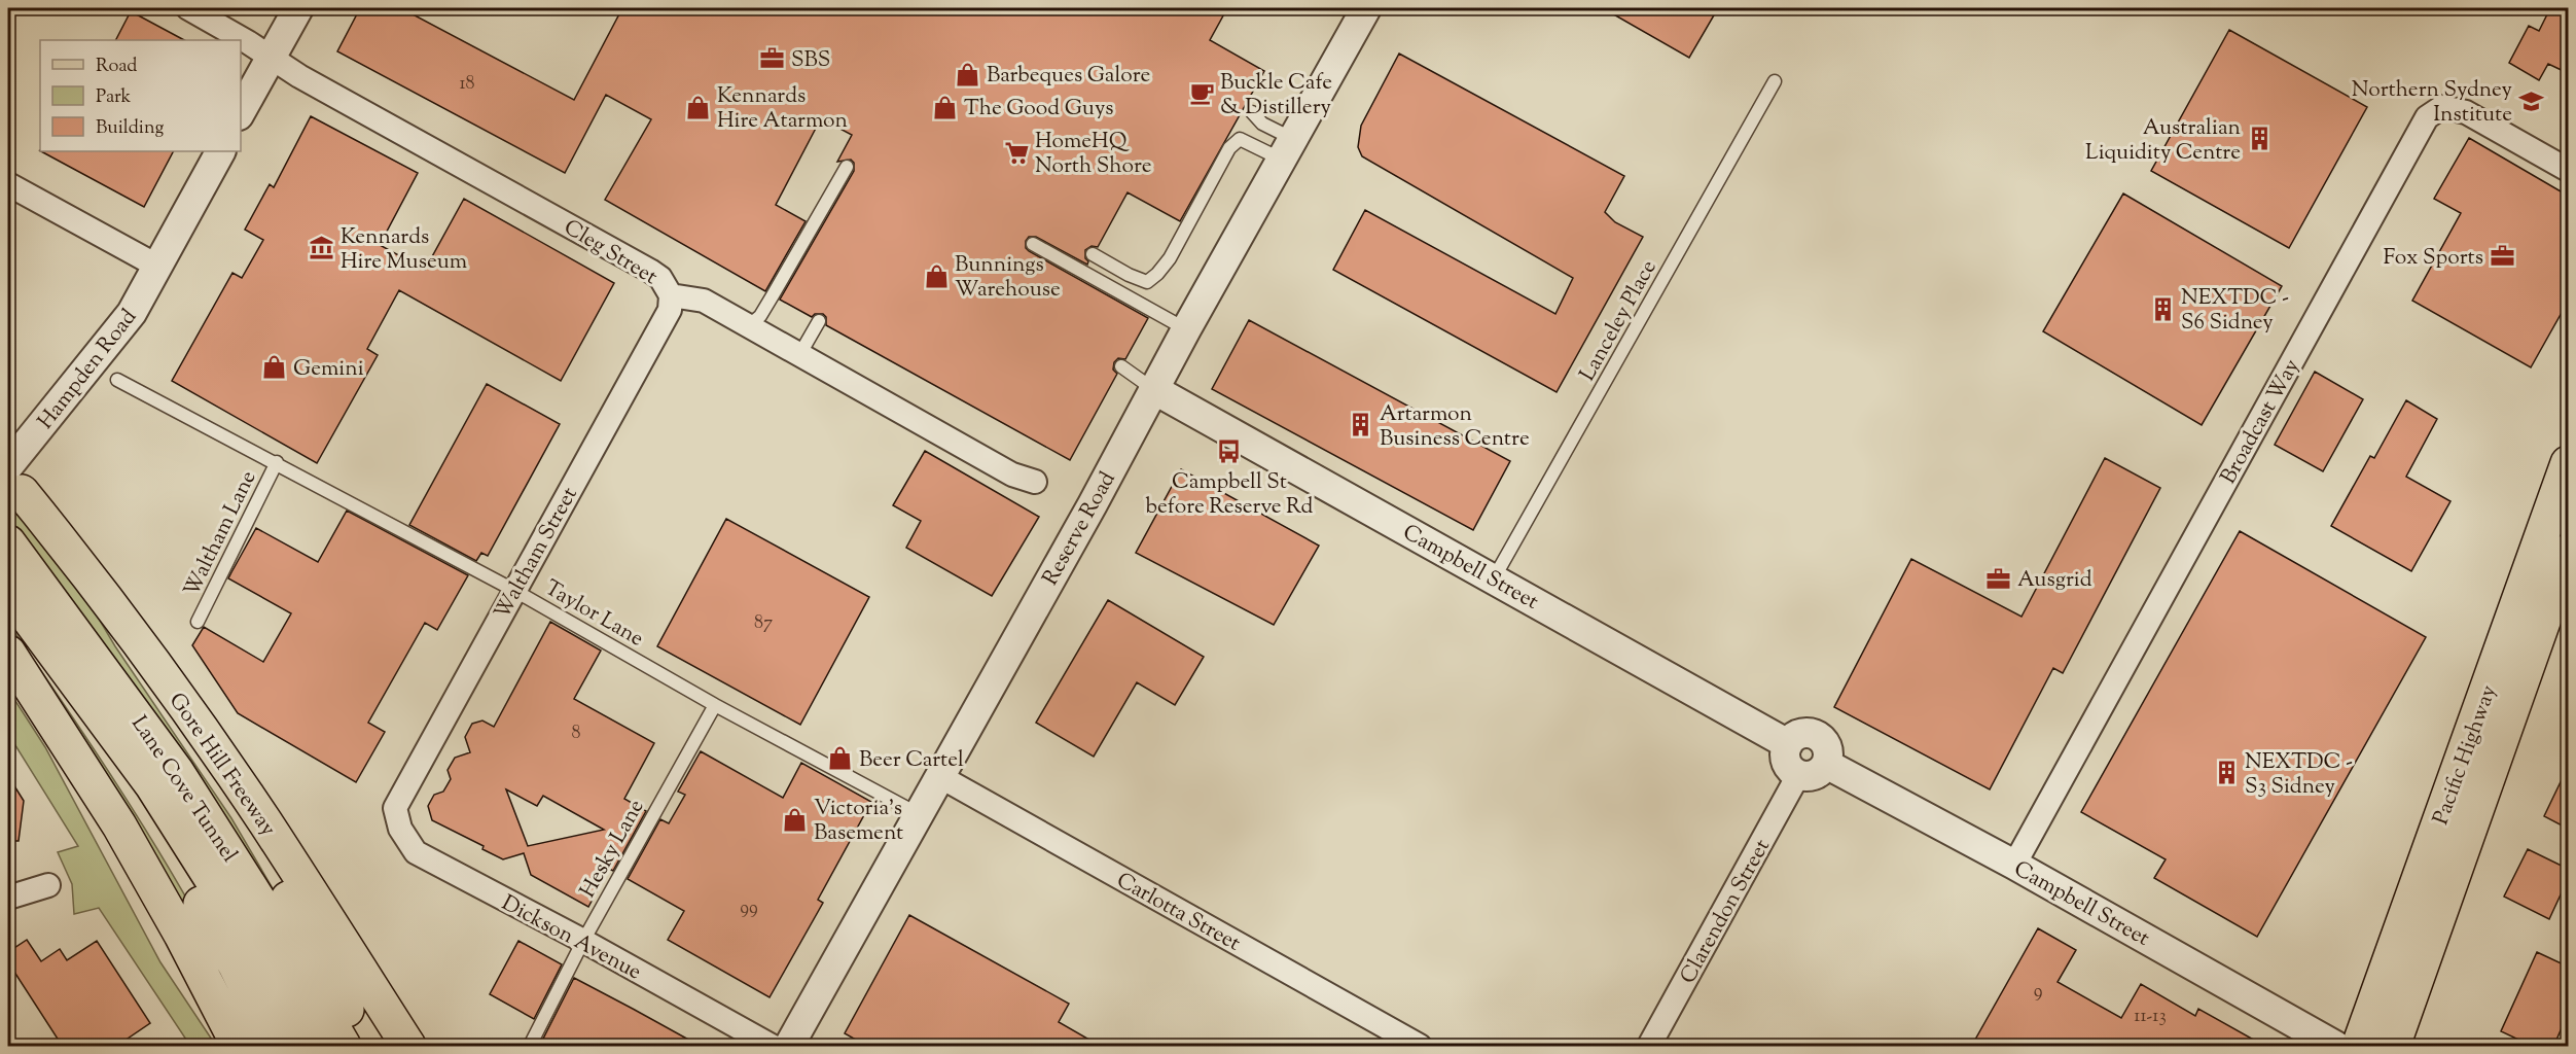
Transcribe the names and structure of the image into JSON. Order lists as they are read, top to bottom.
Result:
{
  "streets": {
    "main road": ["Pacific Highway", "Gore Hill Freeway", "Lane Cove Tunnel"],
    "street": [
      "Cleg Street",
      "Hampden Road",
      "Broadcast Way",
      "Reserve Road",
      "Waltham Street",
      "Campbell Street",
      "Carlotta Street",
      "Clarendon Street",
      "Dickson Avenue"
    ],
    "lane": [
      "Lanceley Place",
      "Waltham Lane",
      "Taylor Lane",
      "Hesky Lane"
    ]
  },
  "crossings": [
    ["Cleg Street", "Waltham Street"],
    ["Lanceley Place", "Campbell Street"],
    ["Hampden Road", "Gore Hill Freeway"],
    ["Broadcast Way", "Campbell Street"],
    ["Reserve Road", "Campbell Street"],
    ["Reserve Road", "Taylor Lane"],
    ["Reserve Road", "Carlotta Street"],
    ["Waltham Lane", "Taylor Lane"],
    ["Waltham Street", "Taylor Lane"],
    ["Waltham Street", "Dickson Avenue"],
    ["Campbell Street", "Clarendon Street"],
    ["Taylor Lane", "Hesky Lane"],
    ["Hesky Lane", "Dickson Avenue"]
  ],
  "places": {
    "office": ["SBS", "Fox Sports", "Ausgrid"],
    "shop": [
      "Barbeques Galore",
      "Kennards Hire Atarmon",
      "The Good Guys",
      "Bunnings Warehouse",
      "Gemini",
      "Beer Cartel",
      "Victoria's Basement"
    ],
    "cafe": ["Buckle Cafe & Distillery"],
    "school or university": ["Northern Sydney Institute"],
    "building": [
      "Australian Liquidity Centre",
      "NEXTDC - S6 Sidney",
      "Artarmon Business Centre",
      "NEXTDC - S3 Sidney"
    ],
    "supermarket": ["HomeHQ North Shore"],
    "museum": ["Kennards Hire Museum"],
    "bus stop": ["Campbell St before Reserve Rd"]
  },
  "house_numbers": [
    "18",
    "87",
    "8",
    "99",
    "9",
    "11-13"
  ],
  "legend": ["Road", "Park", "Building"]
}
